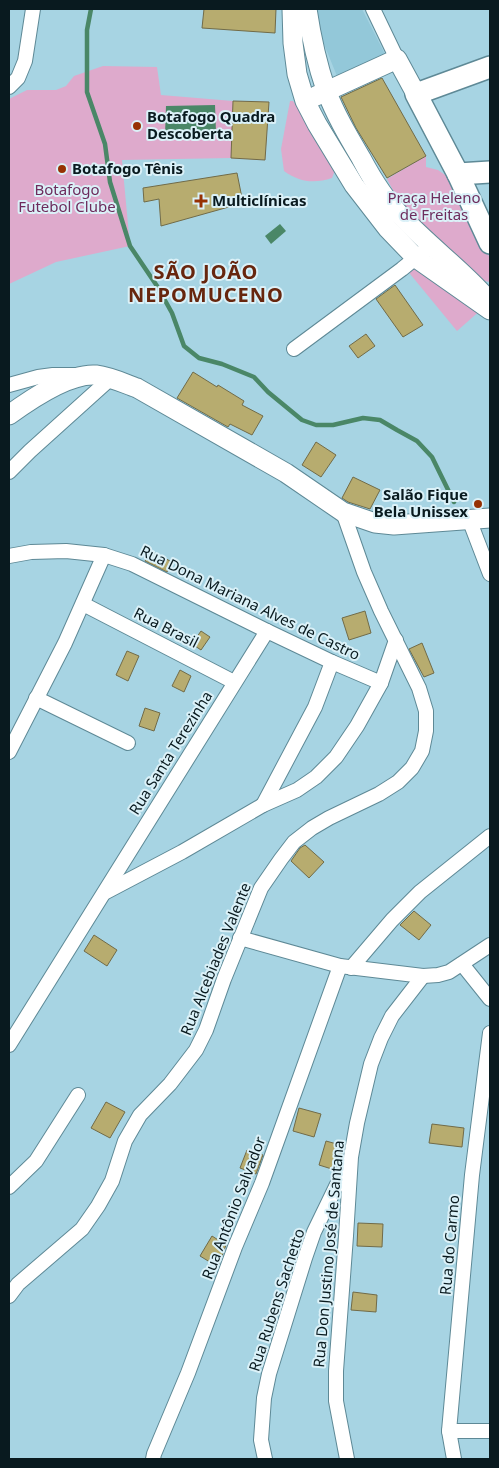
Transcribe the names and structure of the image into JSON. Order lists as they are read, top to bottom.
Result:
{
  "streets": {
    "street": [
      "Rua Dona Mariana Alves de Castro",
      "Rua Brasil",
      "Rua Santa Terezinha",
      "Rua Alcebiades Valente",
      "Rua Antônio Salvador",
      "Rua do Carmo",
      "Rua Don Justino José de Santana",
      "Rua Rubens Sachetto"
    ]
  },
  "crossings": [
    ["Rua Dona Mariana Alves de Castro", "Rua Santa Terezinha"],
    ["Rua Brasil", "Rua Santa Terezinha"],
    ["Rua Don Justino José de Santana", "Rua Rubens Sachetto"]
  ],
  "districts": ["SÃO JOÃO NEPOMUCENO"],
  "parks": ["Botafogo Futebol Clube", "Praça Heleno de Freitas"],
  "places": {
    "other": ["Botafogo Quadra Descoberta", "Botafogo Tênis", "Salão Fique Bela Unissex"],
    "health": ["Multiclínicas"]
  }
}
